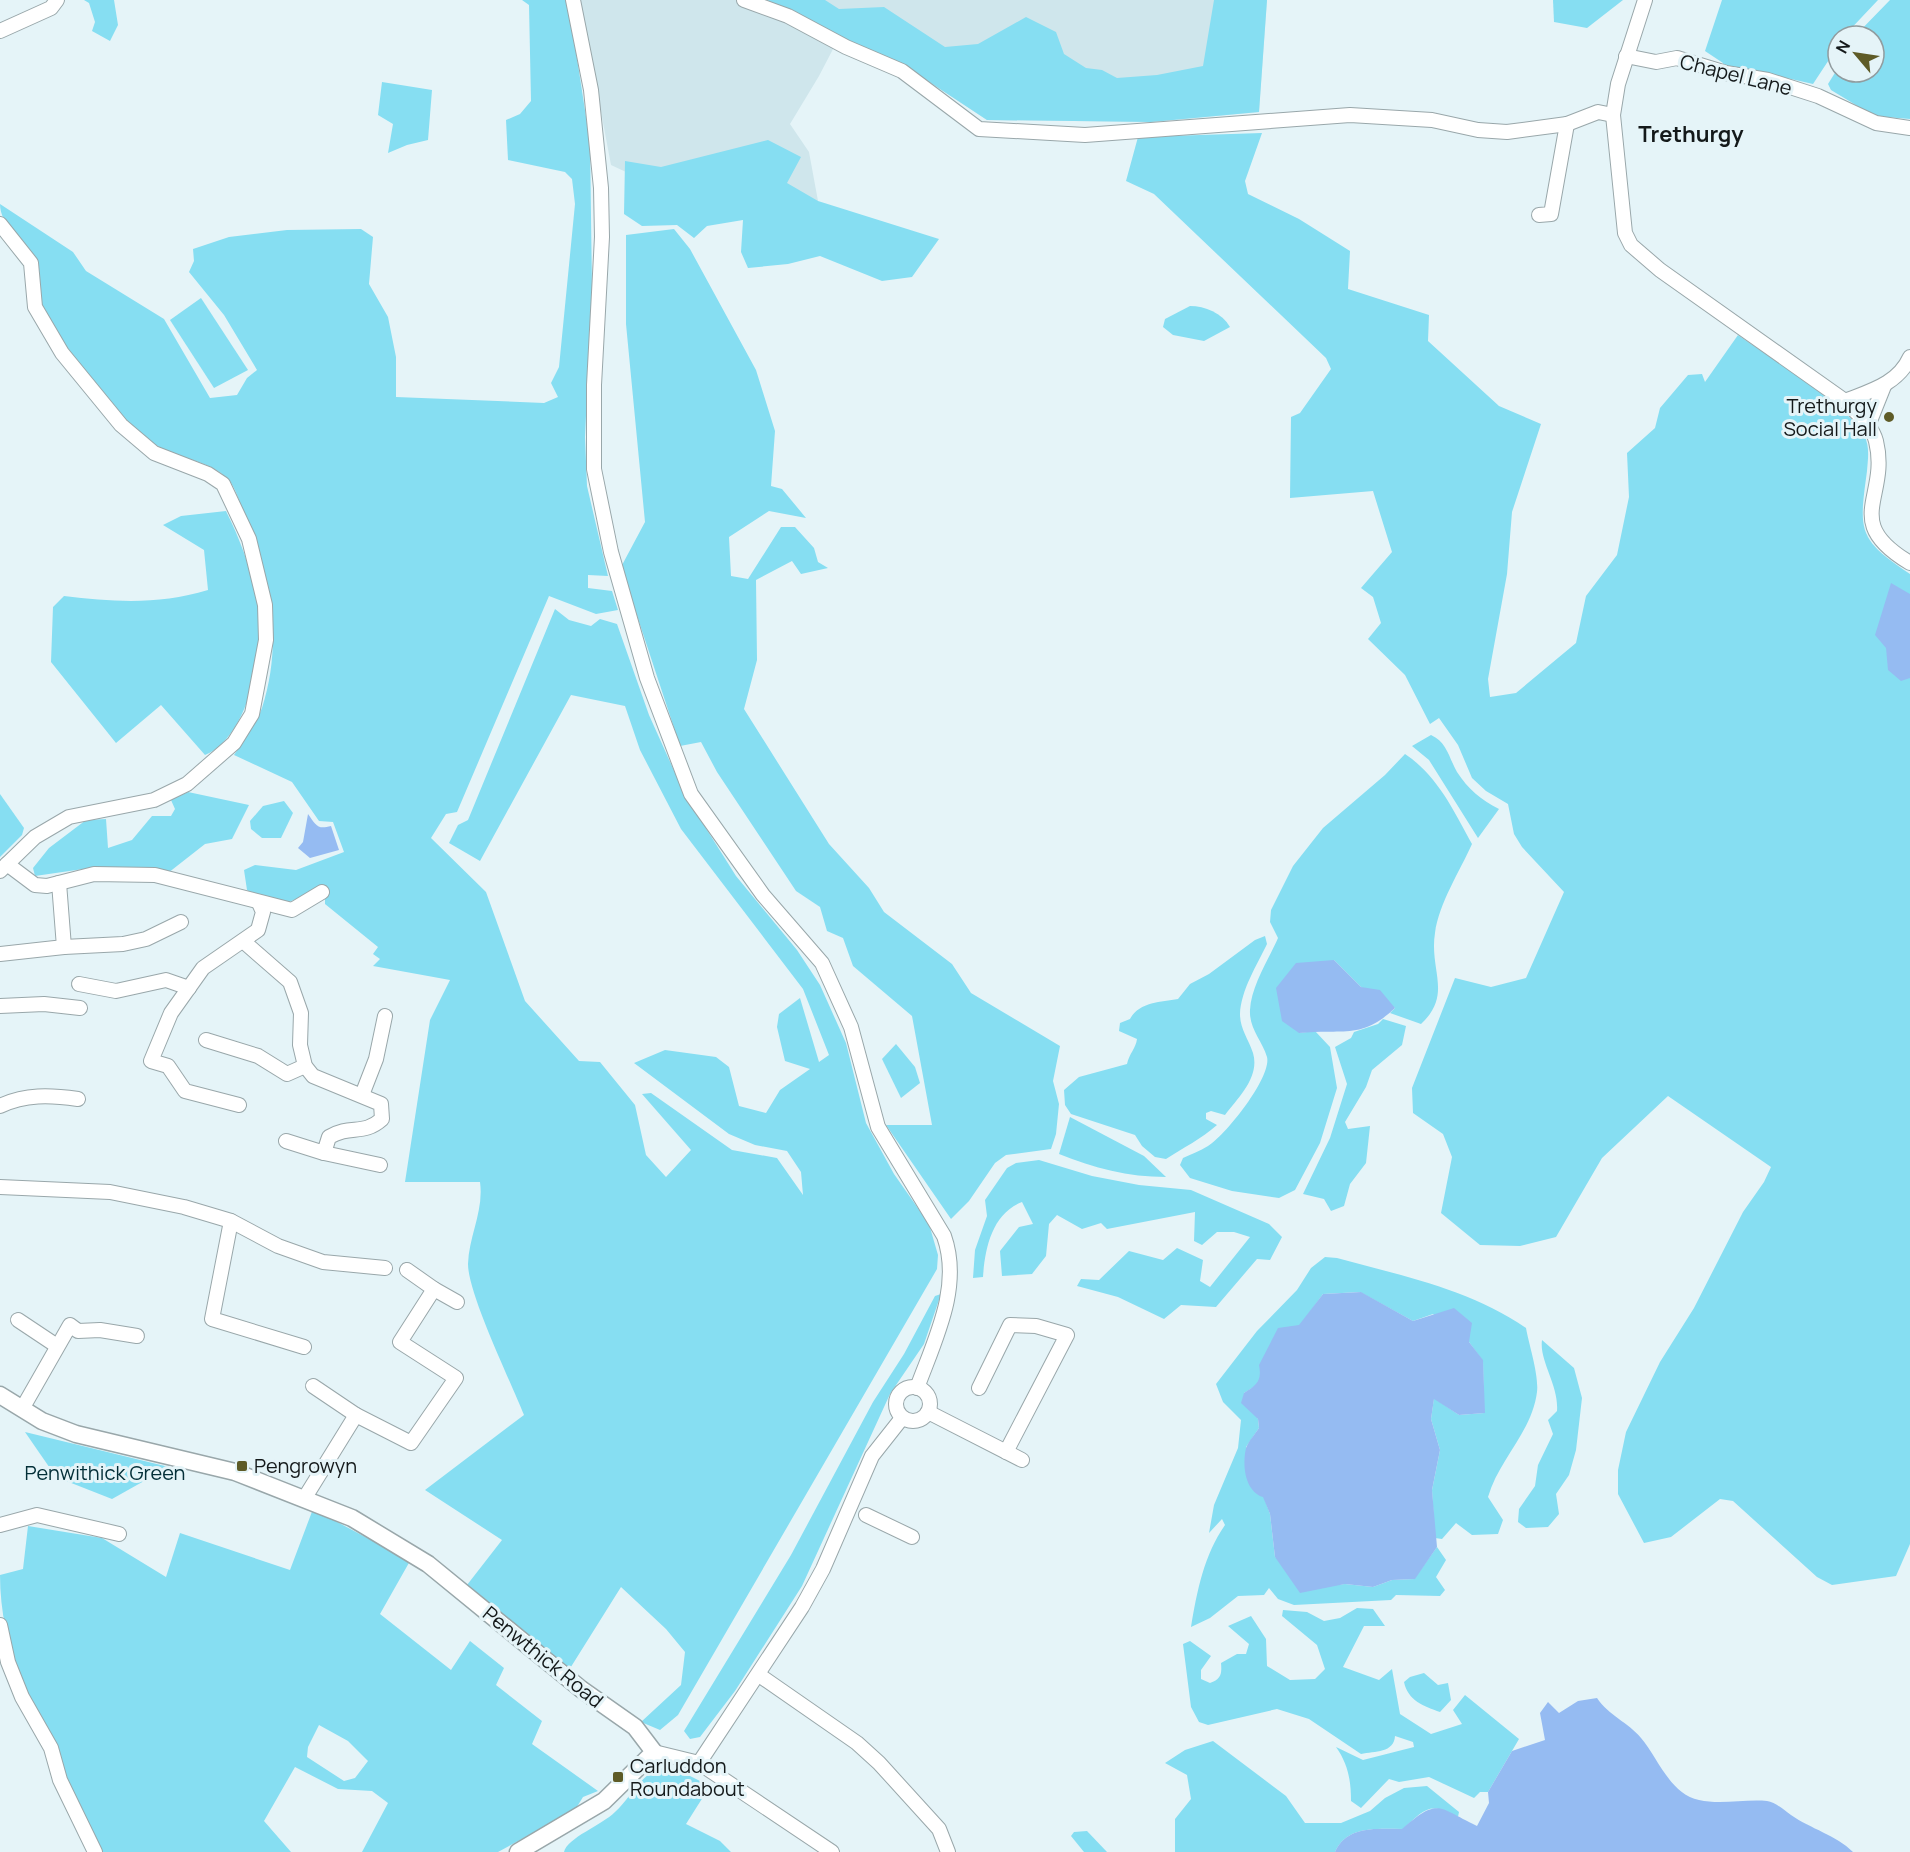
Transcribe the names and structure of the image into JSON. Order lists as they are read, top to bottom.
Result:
{
  "streets": {
    "main road": ["Penwthick Road"],
    "street": ["Chapel Lane"]
  },
  "districts": ["Trethurgy"],
  "parks": ["Penwithick Green"],
  "places": {
    "other": ["Trethurgy Social Hall"],
    "transit": ["Pengrowyn", "Carluddon Roundabout"]
  },
  "north": "top left"
}
